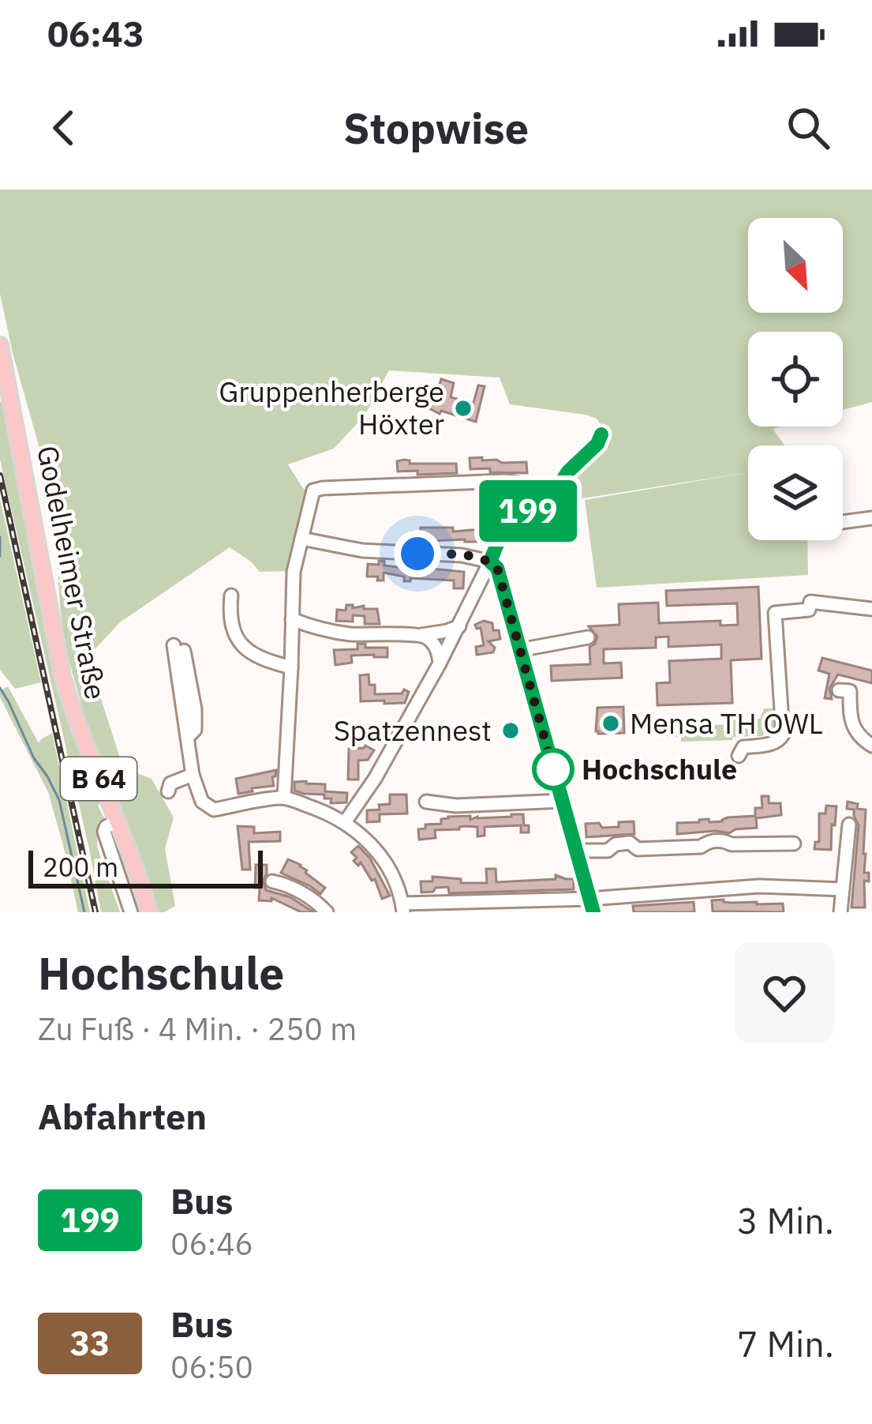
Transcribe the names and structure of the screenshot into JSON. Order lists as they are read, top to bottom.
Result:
{
  "streets": {
    "main road": ["Godelheimer Straße", "B 64"]
  },
  "places": [
    "Gruppenherberge Höxter",
    "Mensa TH OWL",
    "Spatzennest",
    "Hochschule"
  ],
  "lines": ["bus line 199"],
  "scale_bar": "200 m",
  "north": "bottom right",
  "page": {
    "status": "06:43",
    "header": "Stopwise",
    "on_map": "199",
    "scale": "200 m",
    "heading": [
      ["Hochschule", "Zu Fuß · 4 Min. · 250 m"],
      "Abfahrten"
    ],
    "list": [
      {
        "mark": "199",
        "name": "Bus",
        "note": "06:46",
        "value": "3 Min."
      },
      {
        "mark": "33",
        "name": "Bus",
        "note": "06:50",
        "value": "7 Min."
      }
    ]
  }
}
